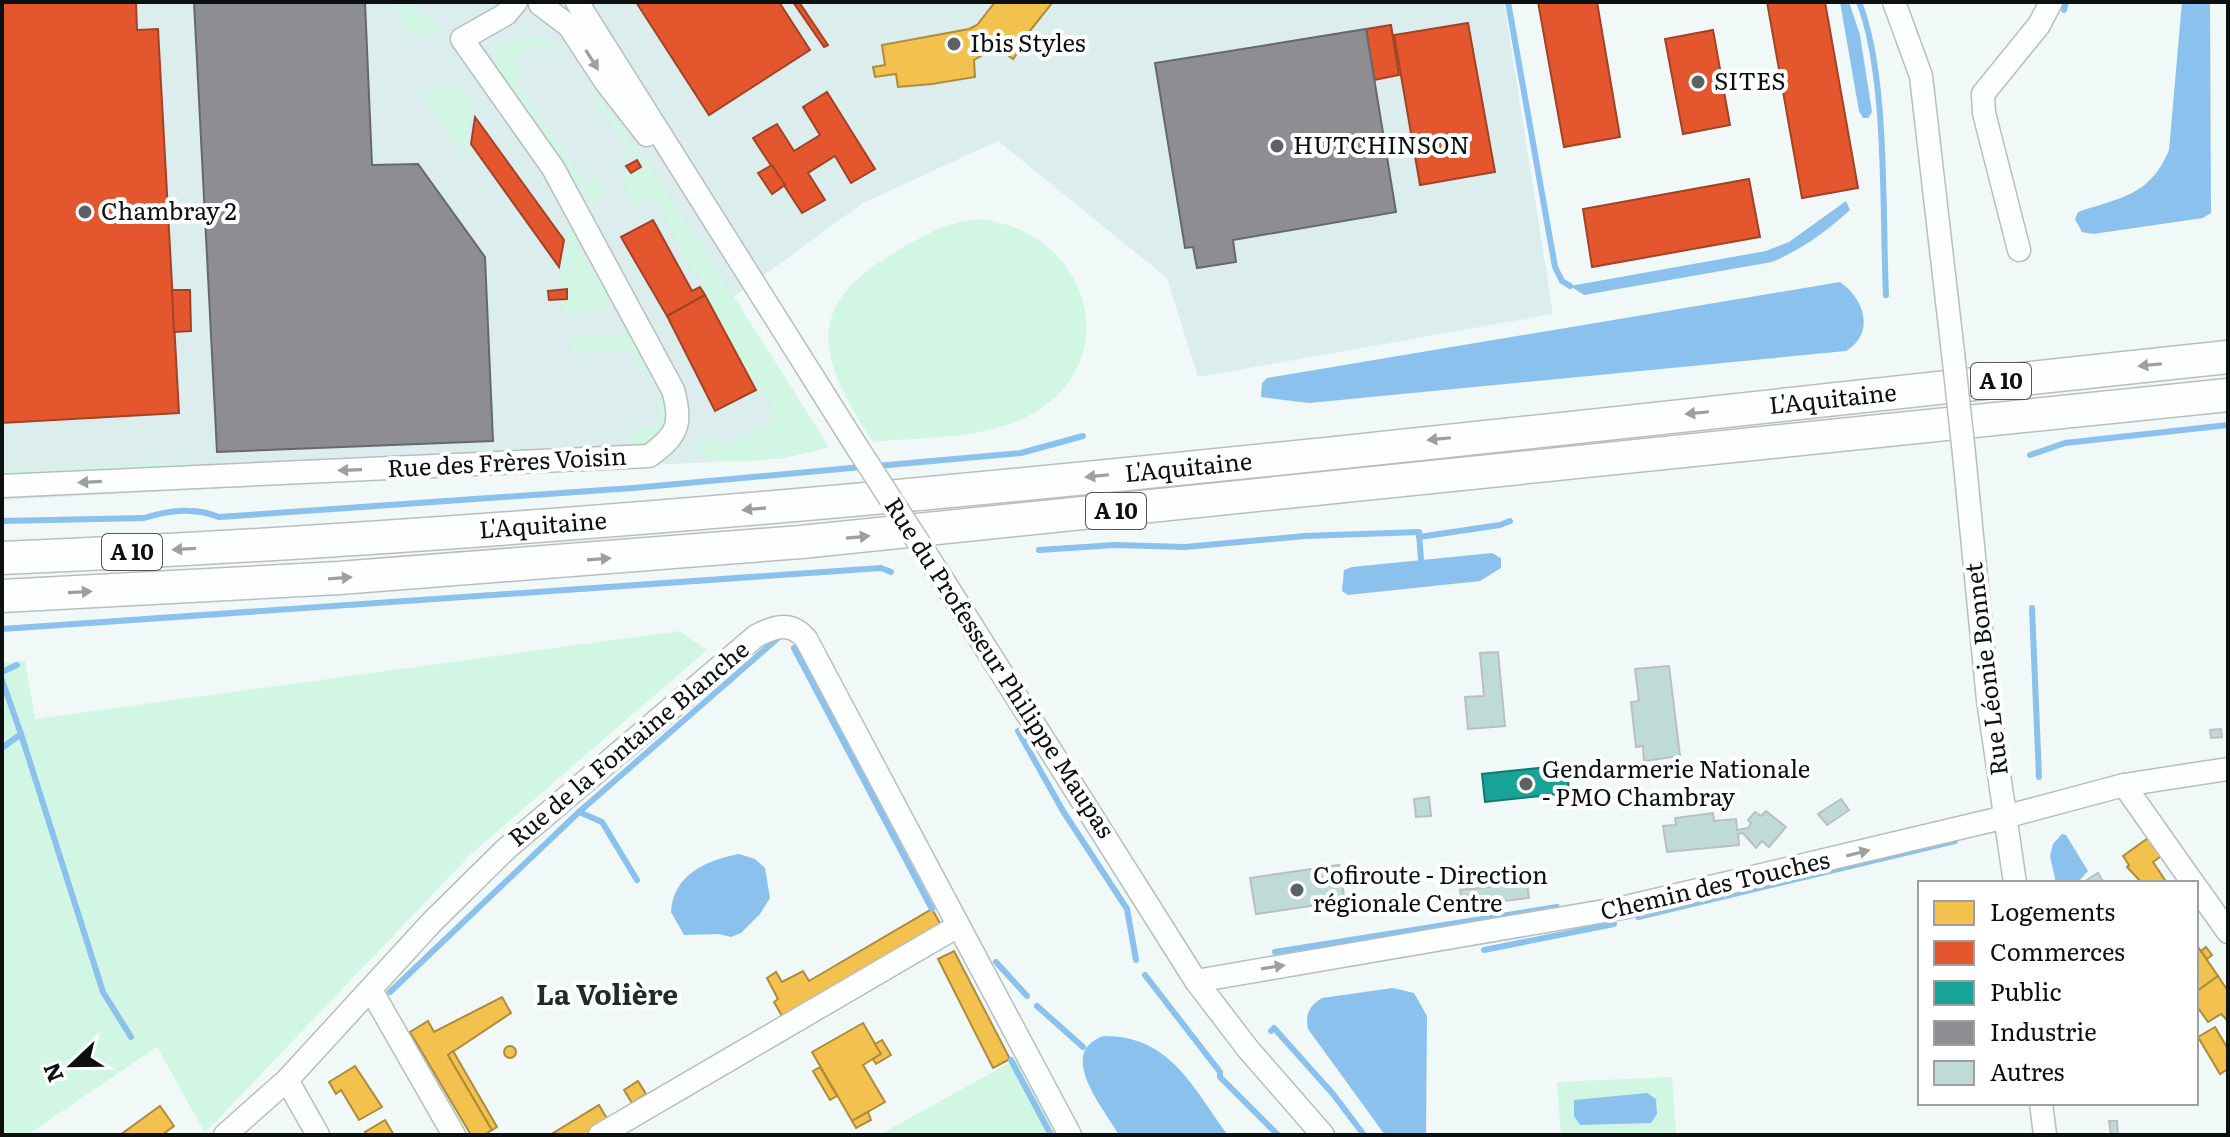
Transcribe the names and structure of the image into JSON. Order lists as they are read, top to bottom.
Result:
{
  "streets": {
    "highway": ["A 10", "L'Aquitaine"],
    "street": [
      "Rue des Frères Voisin",
      "Rue du Professeur Philippe Maupas",
      "Rue Léonie Bonnet",
      "Rue de la Fontaine Blanche",
      "Chemin des Touches"
    ]
  },
  "crossings": [
    ["Rue du Professeur Philippe Maupas", "Chemin des Touches"],
    ["Rue Léonie Bonnet", "Chemin des Touches"]
  ],
  "one_way": ["Chemin des Touches"],
  "districts": ["La Volière"],
  "places": [
    "Ibis Styles",
    "SITES",
    "HUTCHINSON",
    "Chambray 2",
    "Gendarmerie Nationale - PMO Chambray",
    "Cofiroute - Direction régionale Centre"
  ],
  "legend": [
    "Logements",
    "Commerces",
    "Public",
    "Industrie",
    "Autres"
  ],
  "north": "left"
}
